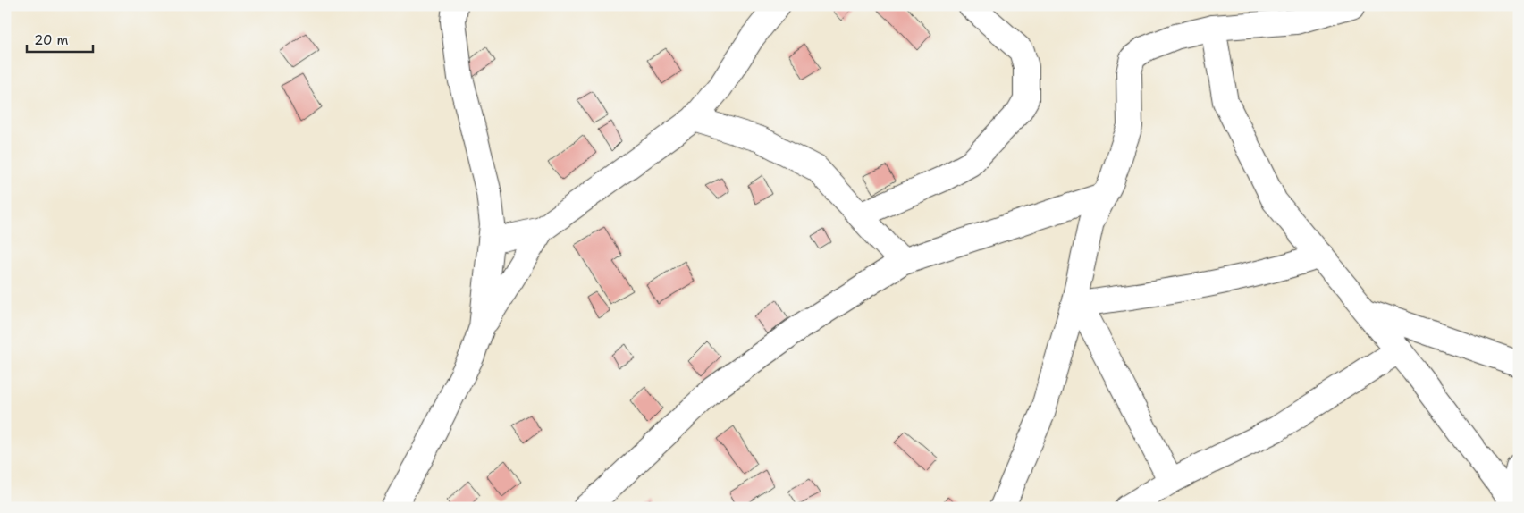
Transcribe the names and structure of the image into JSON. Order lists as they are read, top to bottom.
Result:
{
  "scale_bar": "20 m"
}
